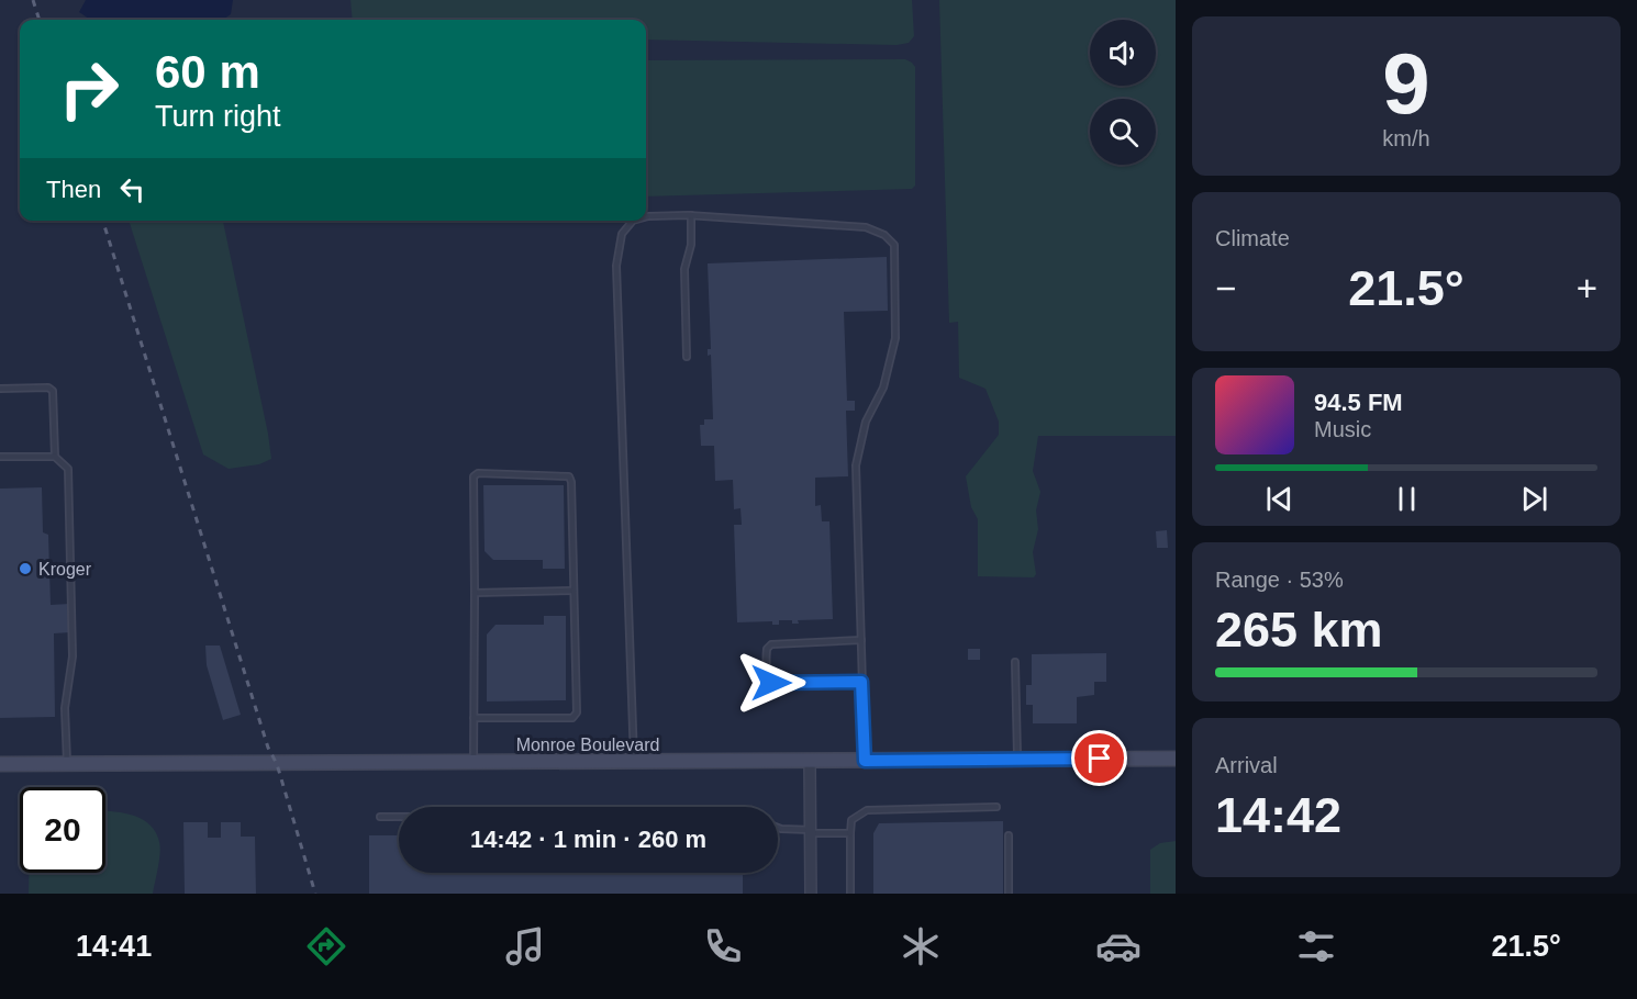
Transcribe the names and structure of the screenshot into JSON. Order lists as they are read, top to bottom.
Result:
{
  "streets": {
    "street": ["Monroe Boulevard"]
  },
  "places": ["Kroger"],
  "page": {
    "tile": [
      ["9", "km/h"],
      "Climate",
      ["Range · 53%", "265 km"],
      ["Arrival", "14:42"]
    ],
    "turn": ["60 m", "Turn right"],
    "then": "Then",
    "heat": ["−", "21.5°", "+"],
    "song": ["94.5 FM", "Music"],
    "limit": "20",
    "trip": "14:42 · 1 min · 260 m",
    "tabs": ["14:41", "21.5°"]
  }
}
